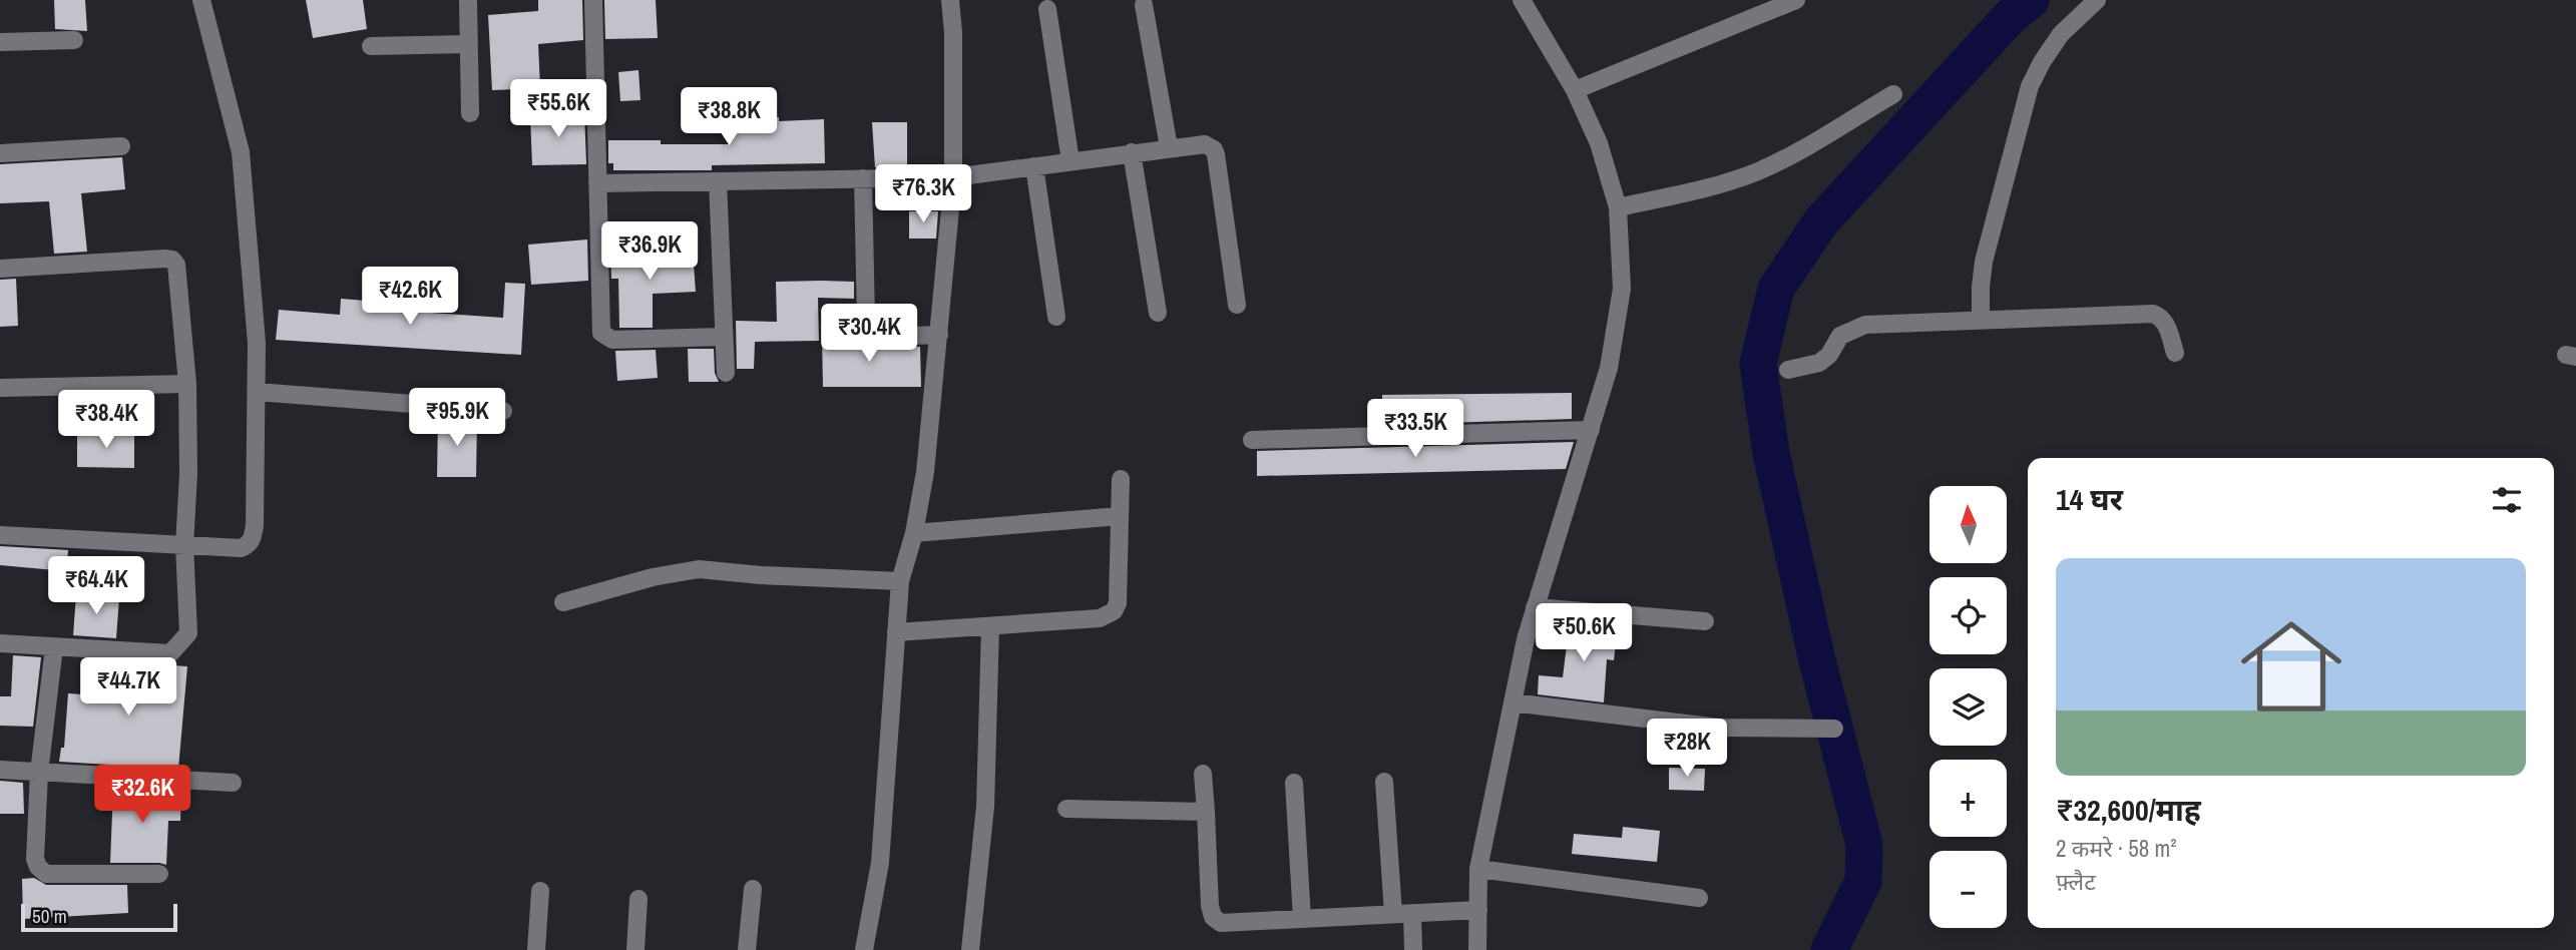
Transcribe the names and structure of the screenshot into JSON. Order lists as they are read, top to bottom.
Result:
{
  "scale_bar": "50 m",
  "north": "top",
  "page": {
    "price": [
      "₹55.6K",
      "₹38.8K",
      "₹76.3K",
      "₹36.9K",
      "₹42.6K",
      "₹30.4K",
      "₹95.9K",
      "₹38.4K",
      "₹33.5K",
      "₹64.4K",
      "₹50.6K",
      "₹44.7K",
      "₹28K",
      "₹32.6K"
    ],
    "heading": "14 घर",
    "map_buttons": ["+", "−"],
    "list": [
      {
        "name": "₹32,600/माह",
        "note": "2 कमरे · 58 m² · फ़्लैट"
      }
    ],
    "scale": "50 m"
  }
}
